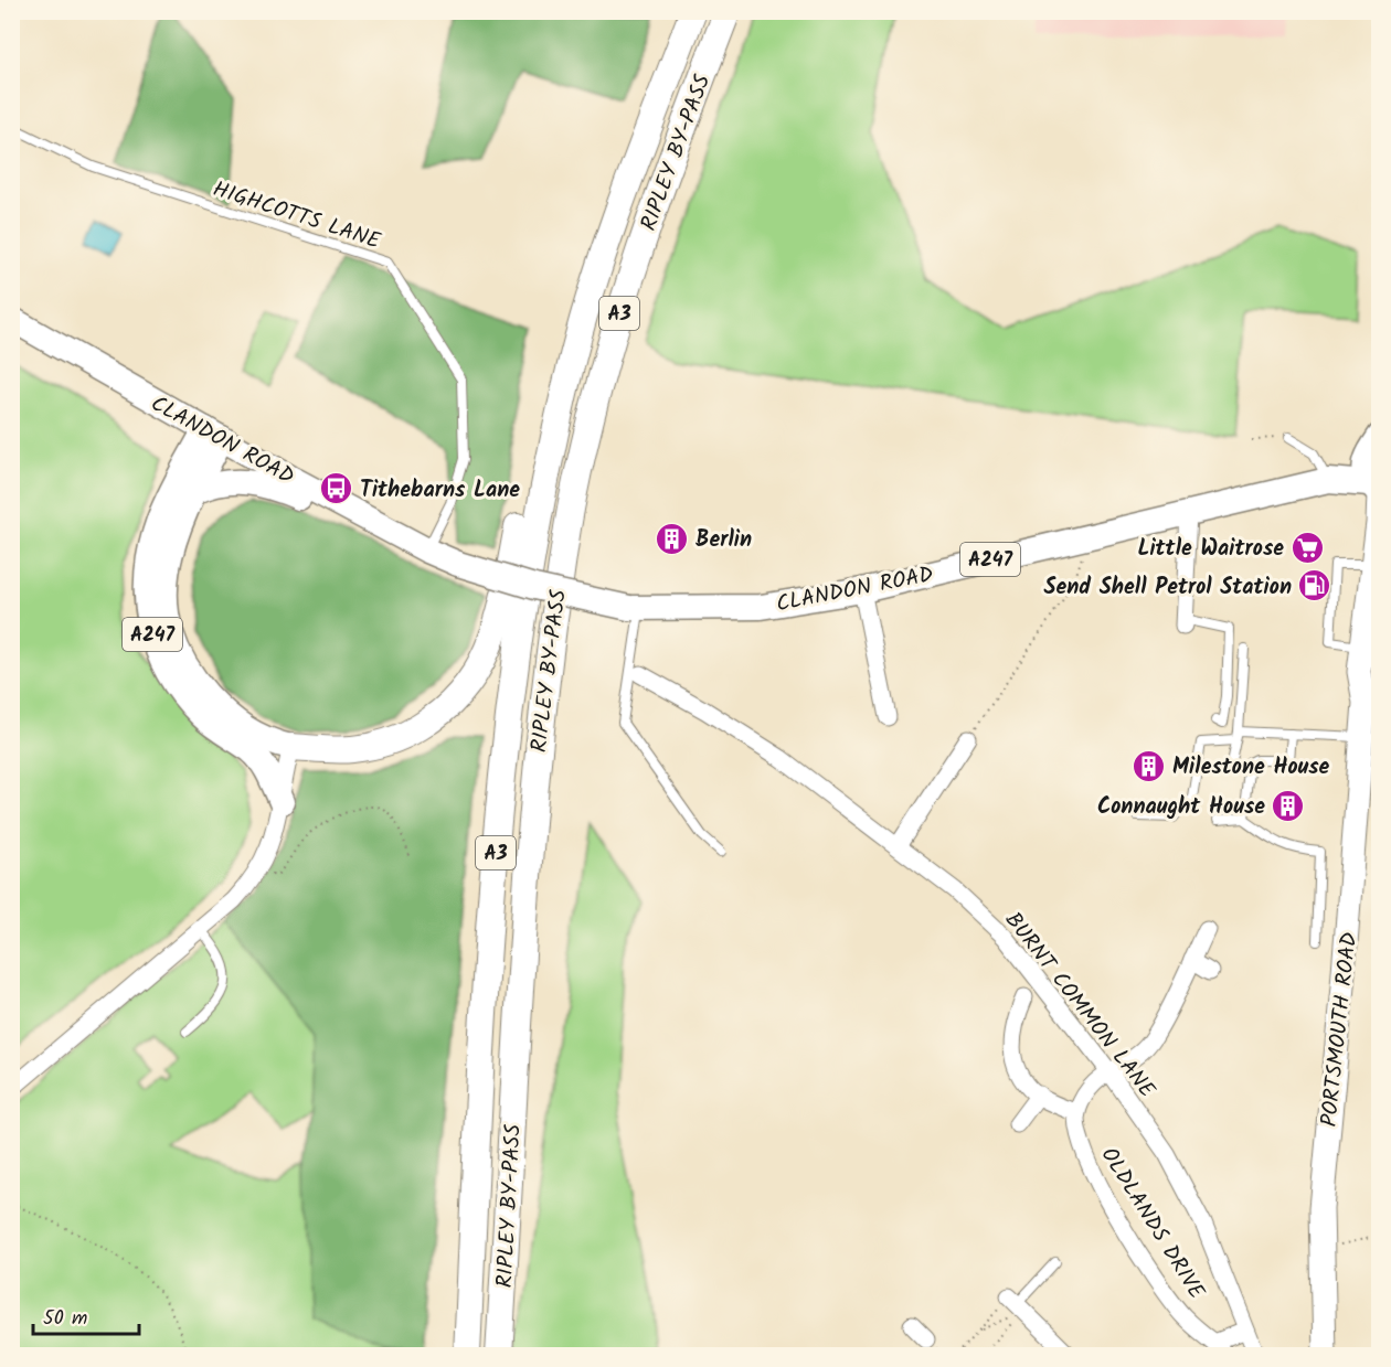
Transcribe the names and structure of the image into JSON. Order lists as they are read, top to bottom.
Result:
{
  "streets": {
    "highway": ["RIPLEY BY-PASS", "A3"],
    "main road": ["CLANDON ROAD", "A247", "PORTSMOUTH ROAD"],
    "street": ["BURNT COMMON LANE", "OLDLANDS DRIVE"],
    "lane": ["HIGHCOTTS LANE"]
  },
  "crossings": [
    ["HIGHCOTTS LANE", "CLANDON ROAD"],
    ["CLANDON ROAD", "A247"],
    ["CLANDON ROAD", "PORTSMOUTH ROAD"],
    ["BURNT COMMON LANE", "OLDLANDS DRIVE"]
  ],
  "places": {
    "bus stop": ["Tithebarns Lane"],
    "building": ["Berlin", "Milestone House", "Connaught House"],
    "supermarket": ["Little Waitrose"],
    "fuel station": ["Send Shell Petrol Station"]
  },
  "scale_bar": "50 m"
}
